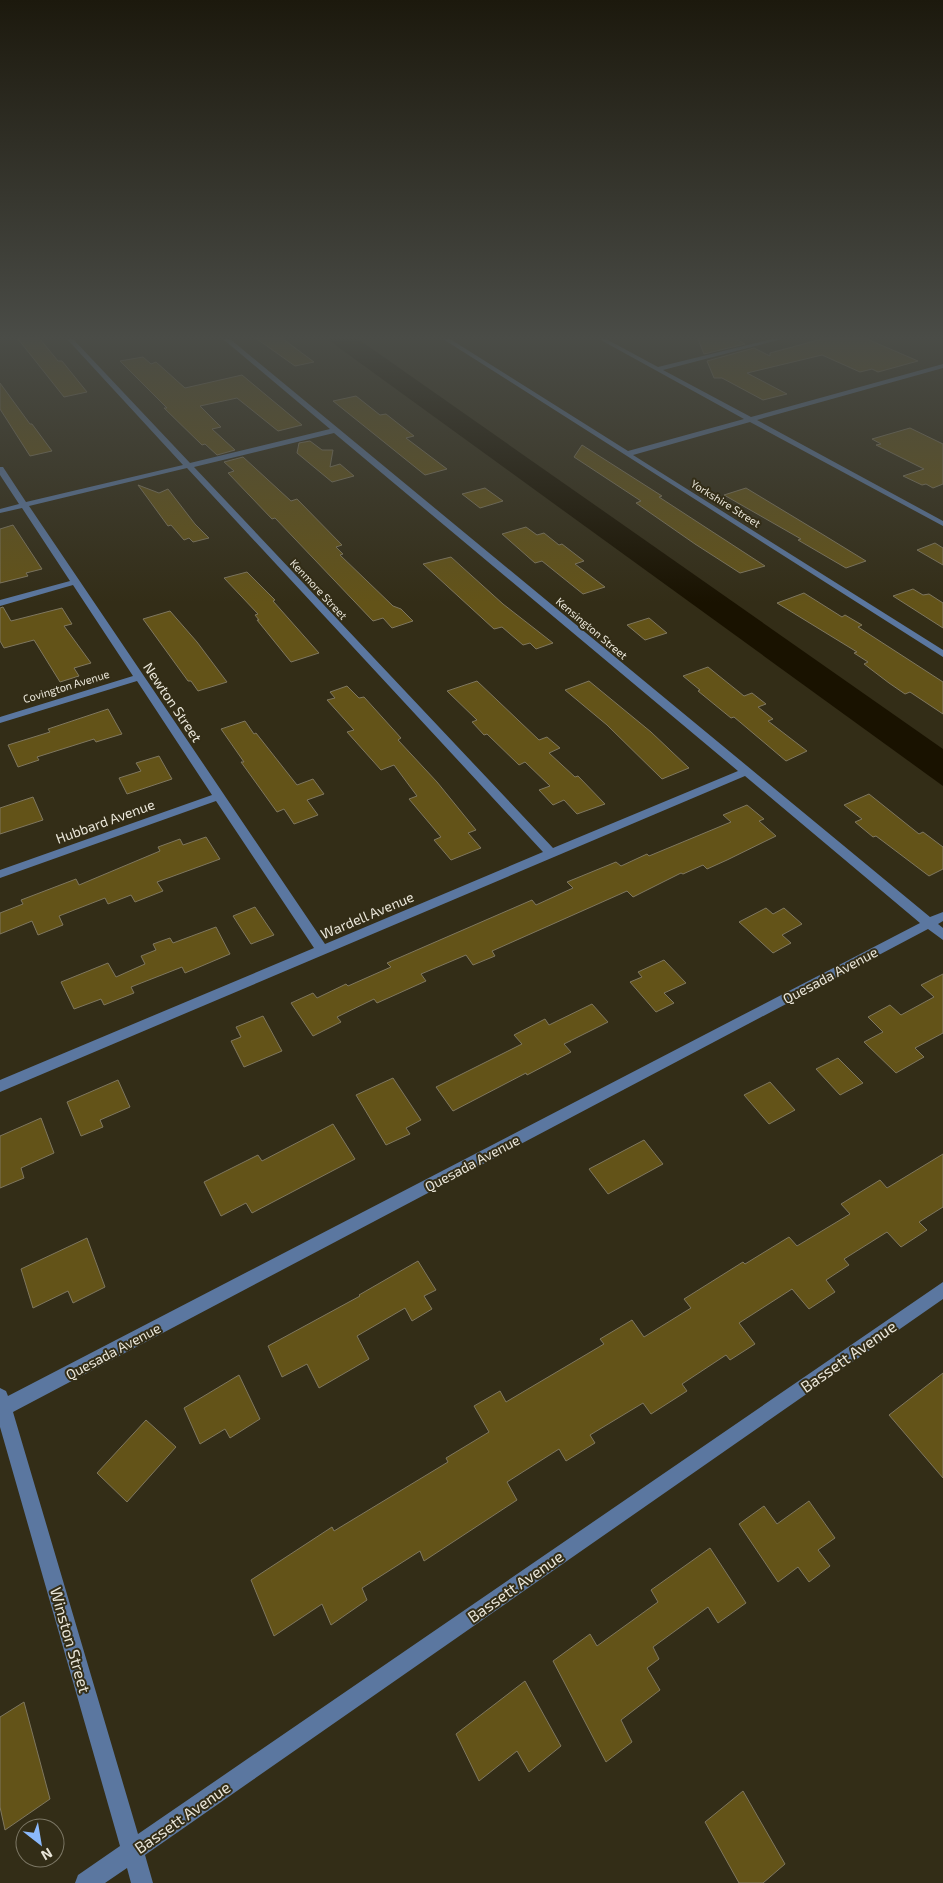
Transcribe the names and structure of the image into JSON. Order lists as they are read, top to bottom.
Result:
{
  "streets": {
    "street": [
      "Yorkshire Street",
      "Kenmore Street",
      "Kensington Street",
      "Covington Avenue",
      "Newton Street",
      "Hubbard Avenue",
      "Wardell Avenue",
      "Quesada Avenue",
      "Bassett Avenue",
      "Winston Street"
    ]
  },
  "crossings": [
    ["Kenmore Street", "Wardell Avenue"],
    ["Kensington Street", "Wardell Avenue"],
    ["Kensington Street", "Quesada Avenue"],
    ["Covington Avenue", "Newton Street"],
    ["Newton Street", "Hubbard Avenue"],
    ["Newton Street", "Wardell Avenue"],
    ["Quesada Avenue", "Winston Street"],
    ["Bassett Avenue", "Winston Street"]
  ],
  "north": "bottom right"
}
